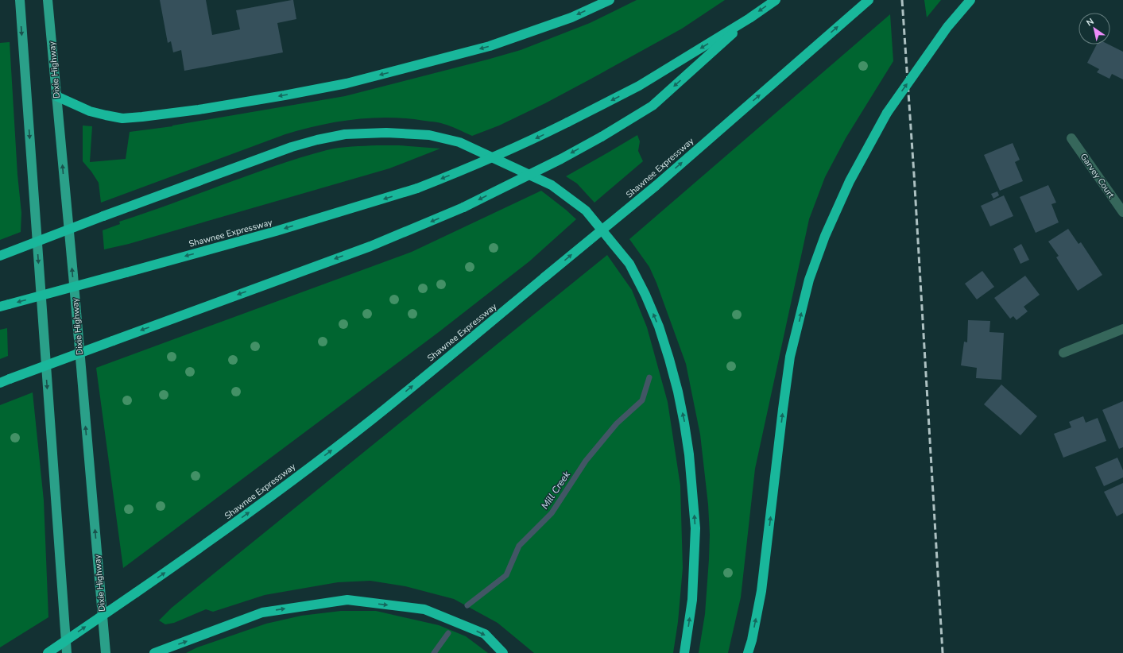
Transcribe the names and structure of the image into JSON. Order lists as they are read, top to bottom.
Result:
{
  "streets": {
    "highway": ["Shawnee Expressway"],
    "main road": ["Dixie Highway"],
    "street": ["Garvey Court"]
  },
  "water": ["Mill Creek"],
  "north": "top left"
}
